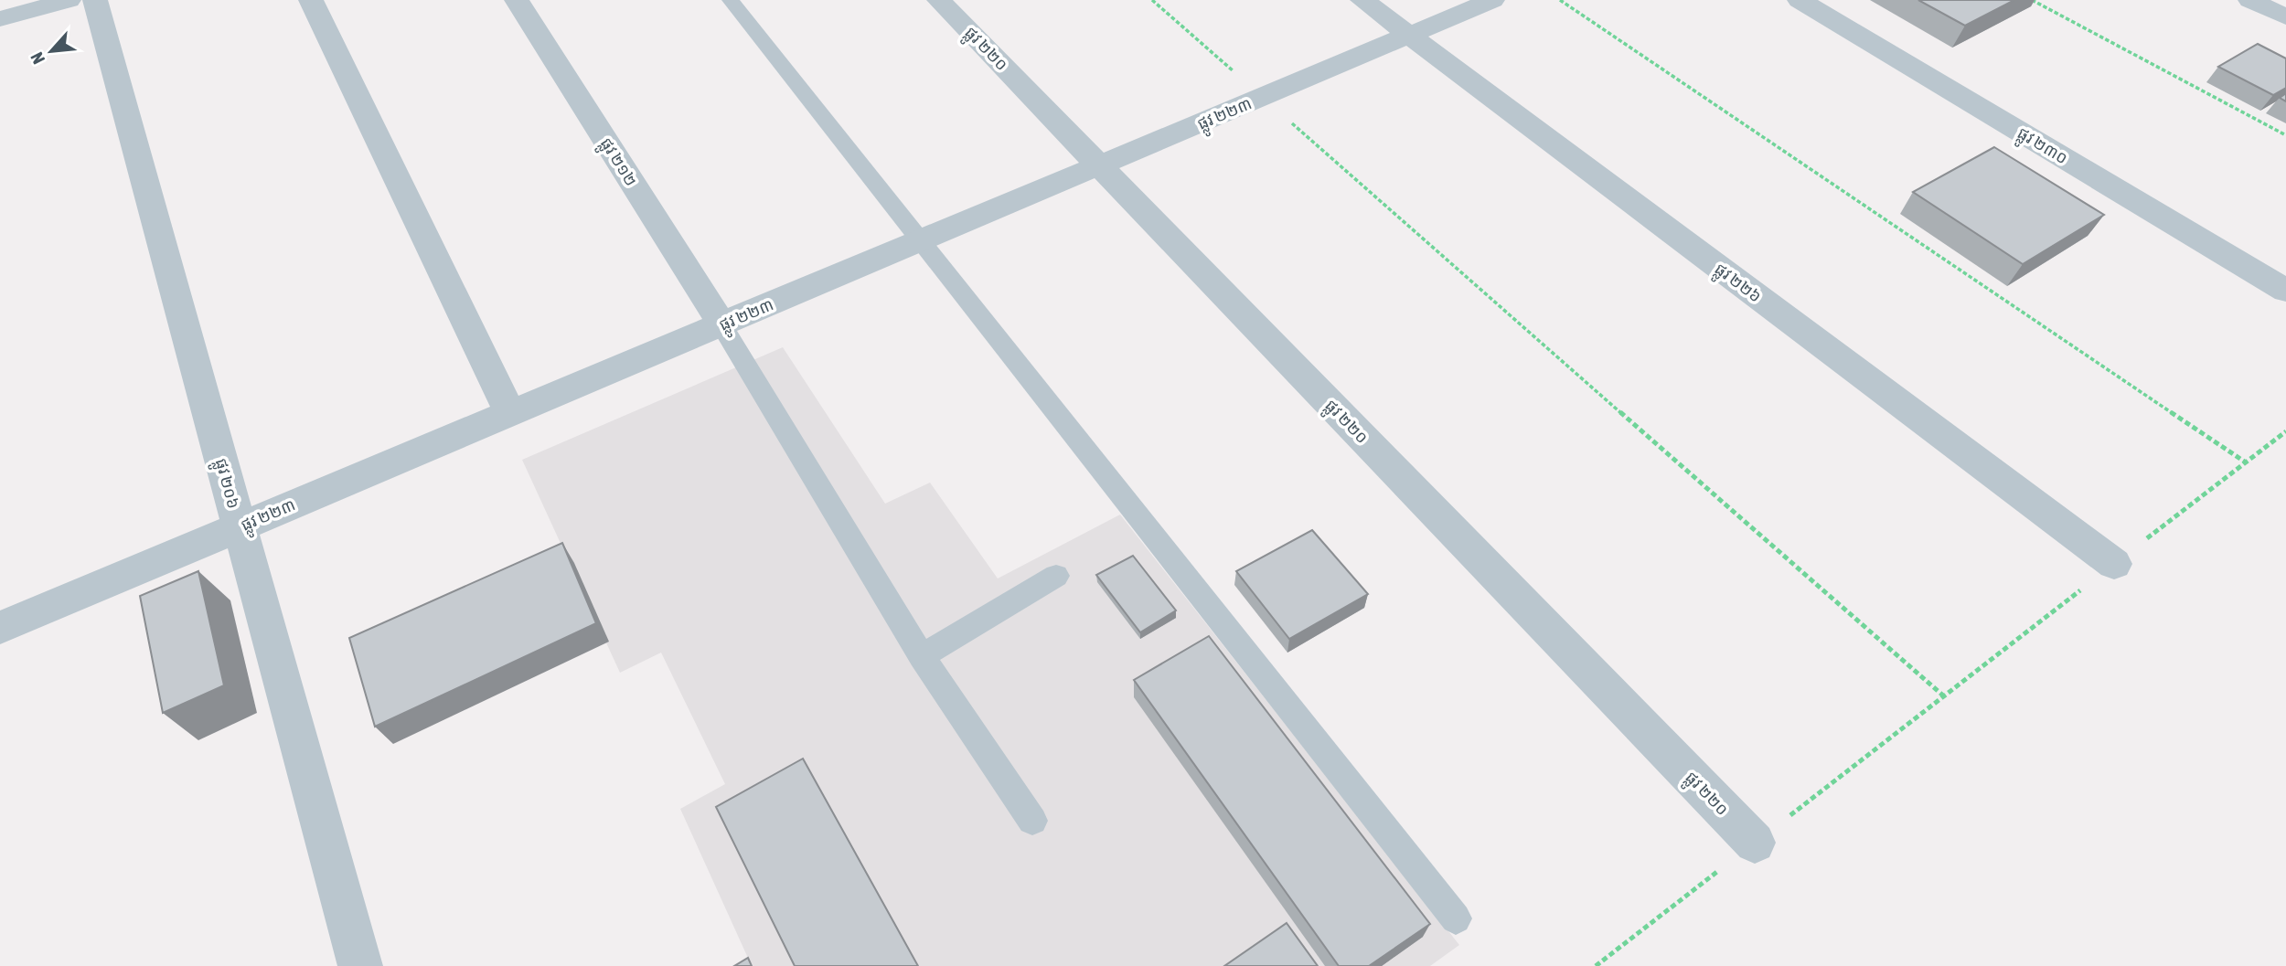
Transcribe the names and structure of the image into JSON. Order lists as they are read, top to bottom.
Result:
{
  "streets": {
    "street": [
      "ផ្លូវ ២២០",
      "ផ្លូវ ២២៣",
      "ផ្លូវ ២៣០",
      "ផ្លូវ ២១២",
      "ផ្លូវ ២២៦",
      "ផ្លូវ ២០៦"
    ]
  },
  "crossings": [
    ["ផ្លូវ ២២០", "ផ្លូវ ២២៣"],
    ["ផ្លូវ ២២៣", "ផ្លូវ ២១២"],
    ["ផ្លូវ ២២៣", "ផ្លូវ ២២៦"],
    ["ផ្លូវ ២២៣", "ផ្លូវ ២០៦"]
  ],
  "north": "bottom left"
}
